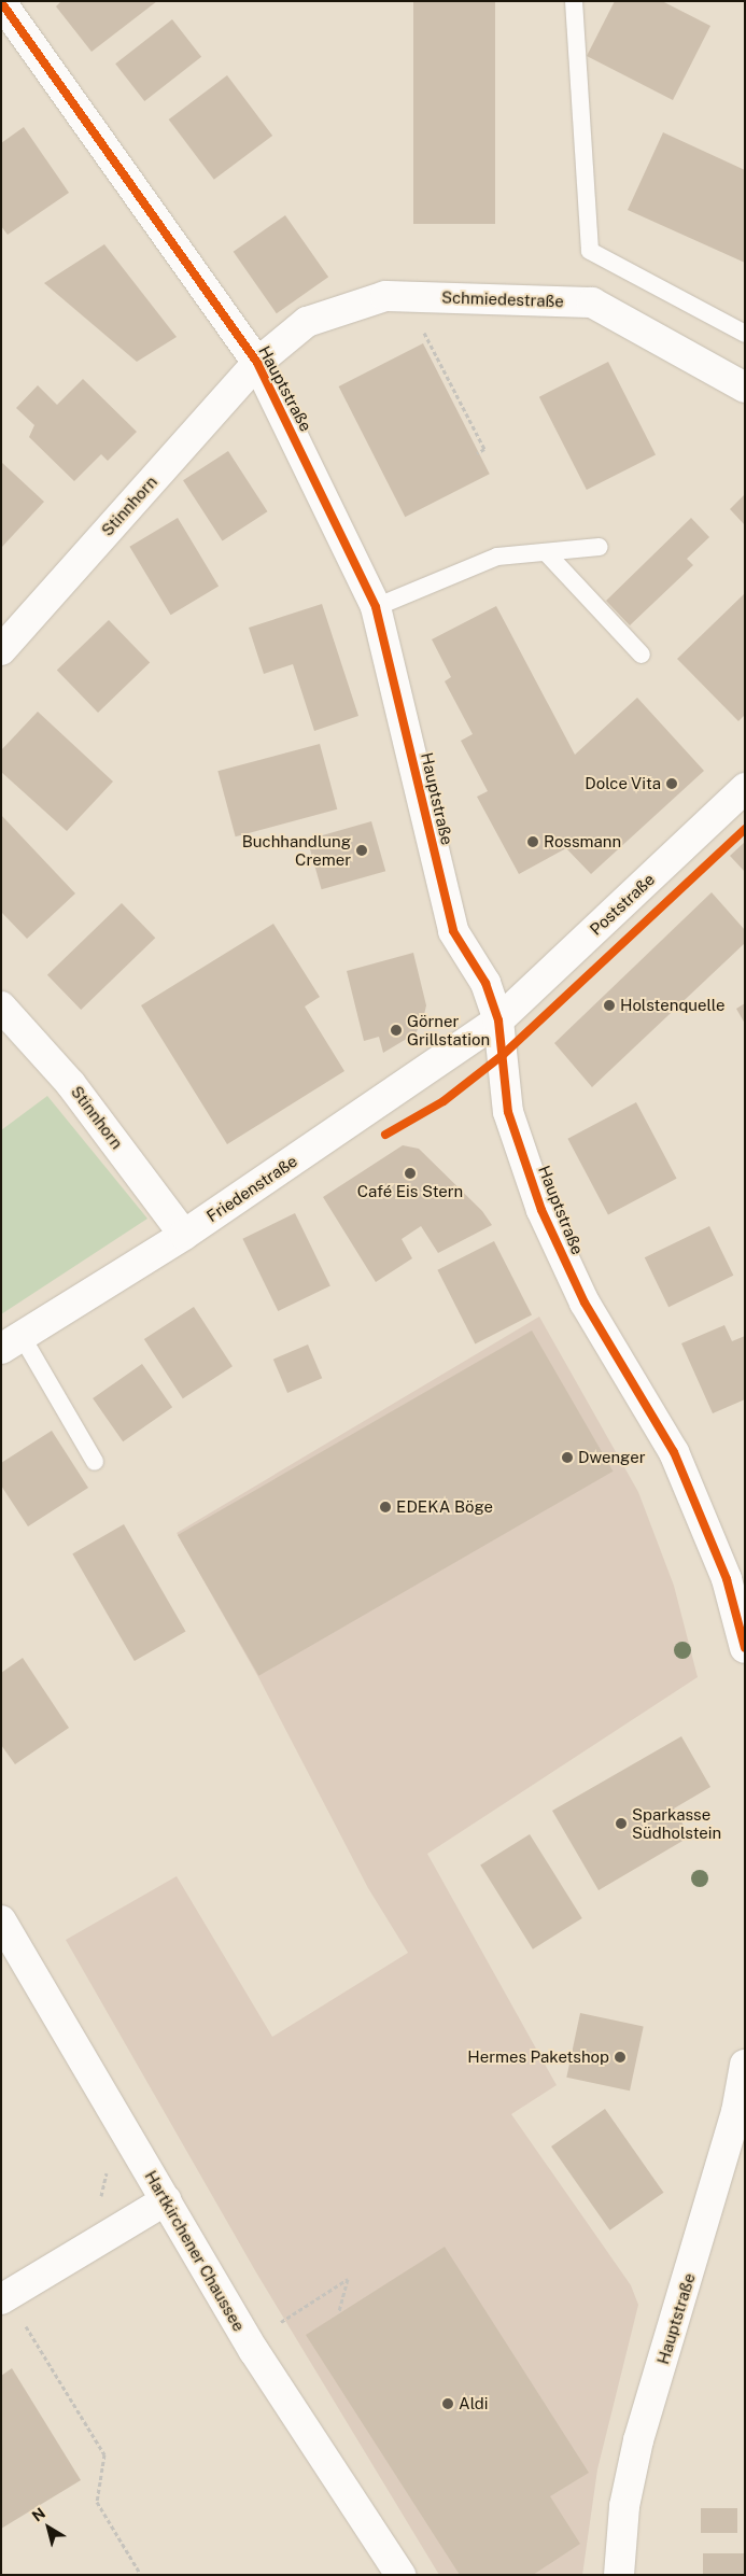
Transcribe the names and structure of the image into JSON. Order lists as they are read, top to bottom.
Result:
{
  "streets": {
    "street": [
      "Schmiedestraße",
      "Hauptstraße",
      "Stinnhorn",
      "Poststraße",
      "Friedenstraße",
      "Hartkirchener Chaussee"
    ]
  },
  "crossings": [
    ["Schmiedestraße", "Hauptstraße"],
    ["Schmiedestraße", "Stinnhorn"],
    ["Hauptstraße", "Stinnhorn"],
    ["Hauptstraße", "Poststraße"],
    ["Hauptstraße", "Friedenstraße"],
    ["Stinnhorn", "Friedenstraße"],
    ["Poststraße", "Friedenstraße"]
  ],
  "places": [
    "Dolce Vita",
    "Rossmann",
    "Buchhandlung Cremer",
    "Holstenquelle",
    "Görner Grillstation",
    "Café Eis Stern",
    "Dwenger",
    "EDEKA Böge",
    "Sparkasse Südholstein",
    "Hermes Paketshop",
    "Aldi"
  ],
  "north": "top left"
}
